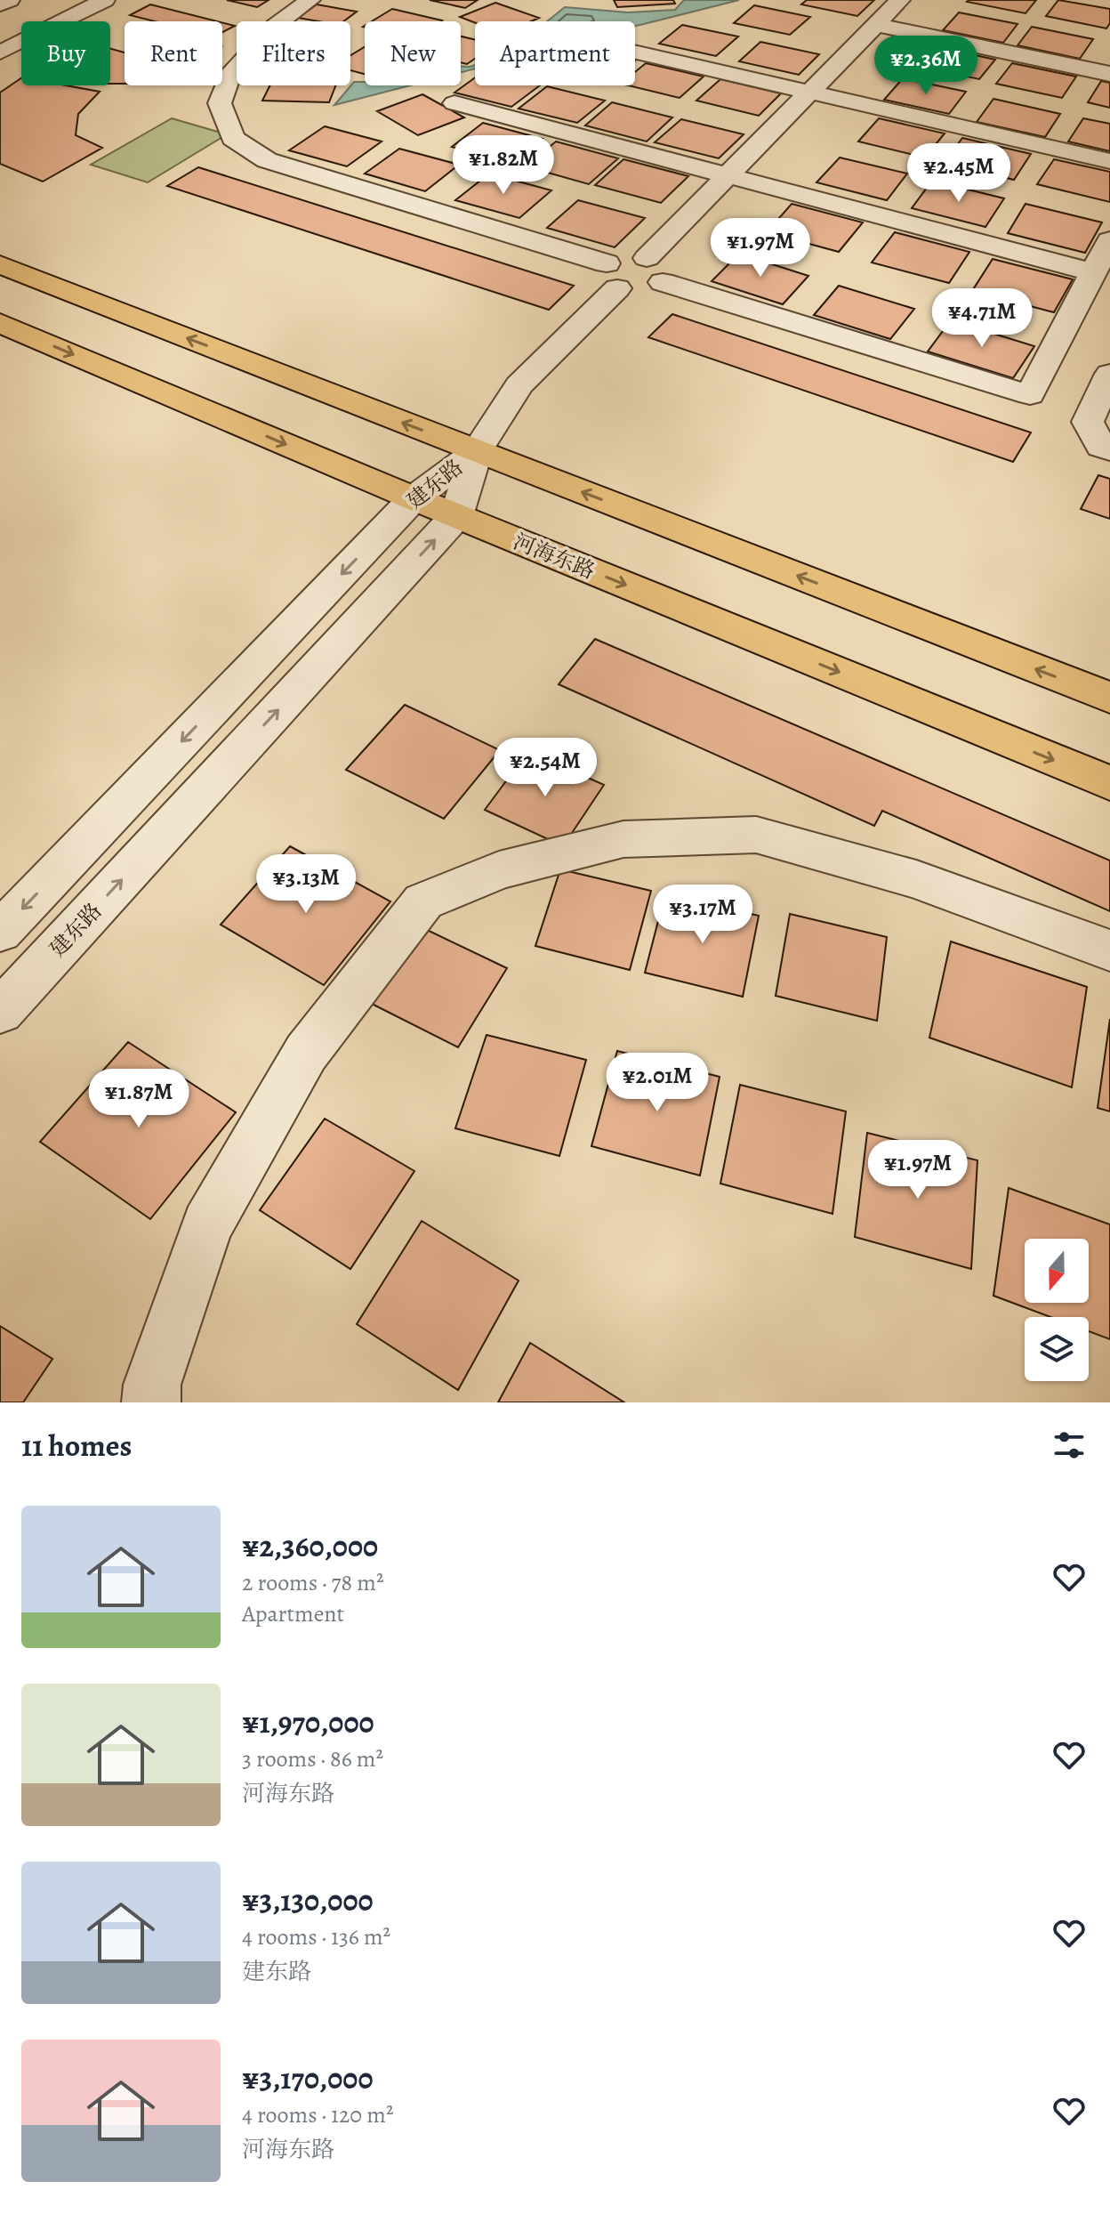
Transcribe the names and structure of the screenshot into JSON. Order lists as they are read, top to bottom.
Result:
{
  "streets": {
    "main road": ["河海东路"],
    "street": ["建东路"]
  },
  "crossings": [
    ["建东路", "河海东路"]
  ],
  "north": "bottom",
  "page": {
    "chip": [
      "Buy",
      "Rent",
      "Filters",
      "New",
      "Apartment"
    ],
    "price": [
      "¥2.36M",
      "¥1.82M",
      "¥2.45M",
      "¥1.97M",
      "¥4.71M",
      "¥2.54M",
      "¥3.13M",
      "¥3.17M",
      "¥2.01M",
      "¥1.87M",
      "¥1.97M"
    ],
    "heading": "11 homes",
    "list": [
      {
        "name": "¥2,360,000",
        "note": "2 rooms · 78 m² · Apartment"
      },
      {
        "name": "¥1,970,000",
        "note": "3 rooms · 86 m² · 河海东路"
      },
      {
        "name": "¥3,130,000",
        "note": "4 rooms · 136 m² · 建东路"
      },
      {
        "name": "¥3,170,000",
        "note": "4 rooms · 120 m² · 河海东路"
      }
    ]
  }
}
